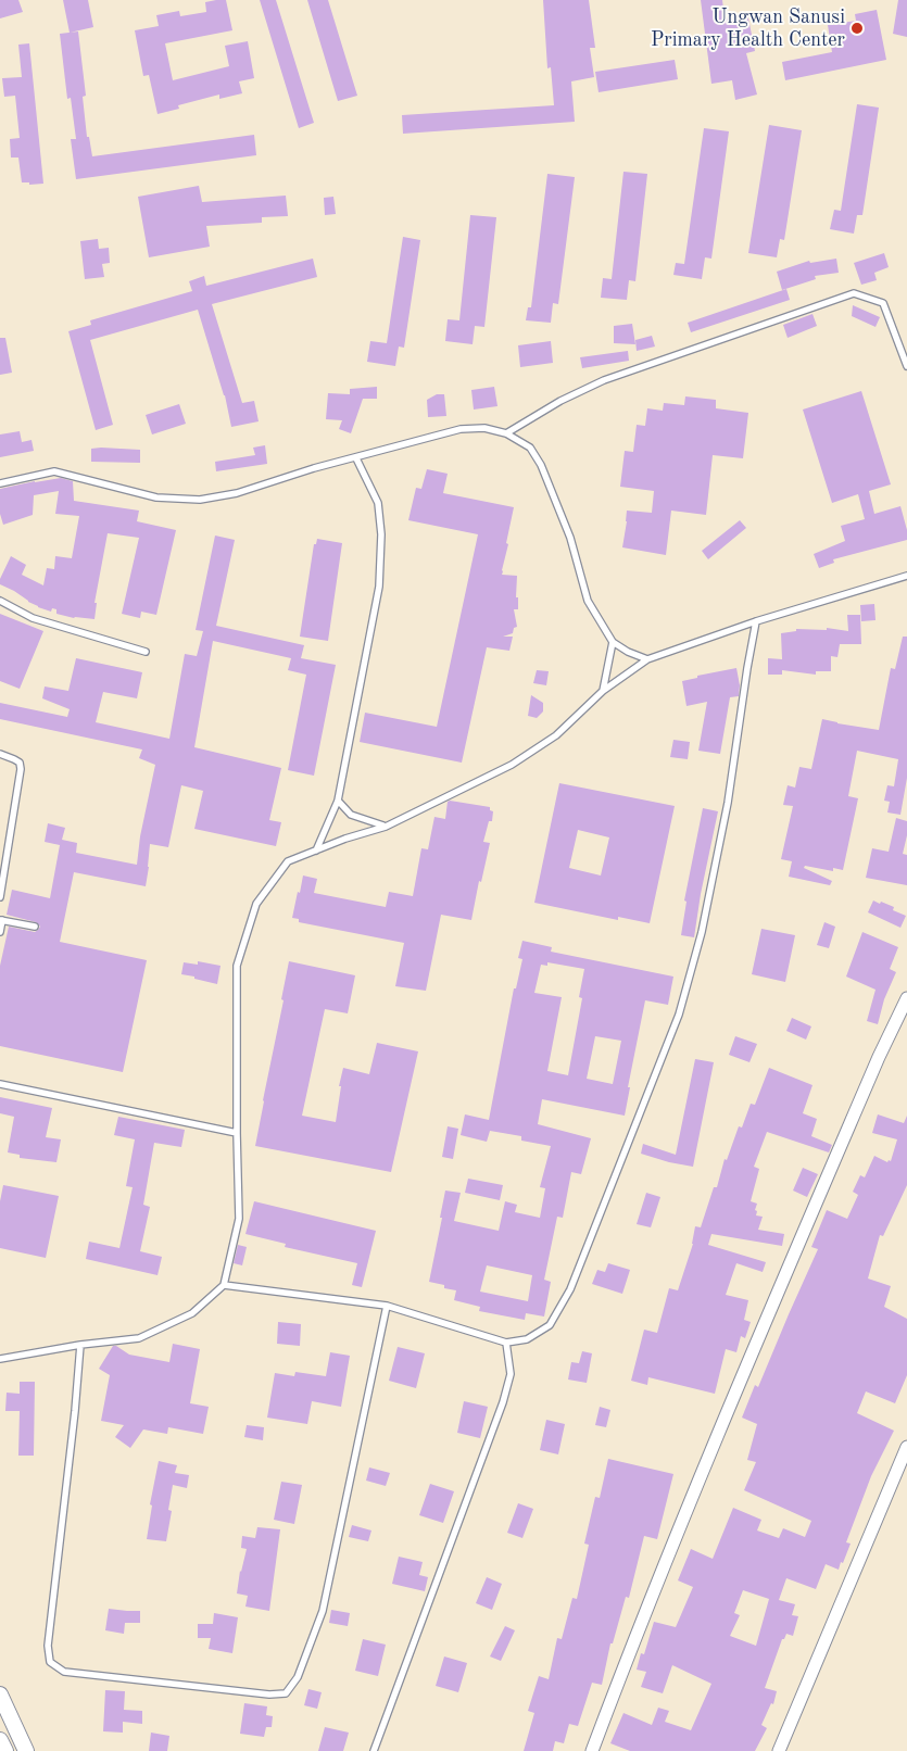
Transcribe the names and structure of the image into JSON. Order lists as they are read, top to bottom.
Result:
{
  "places": ["Ungwan Sanusi Primary Health Center"]
}
